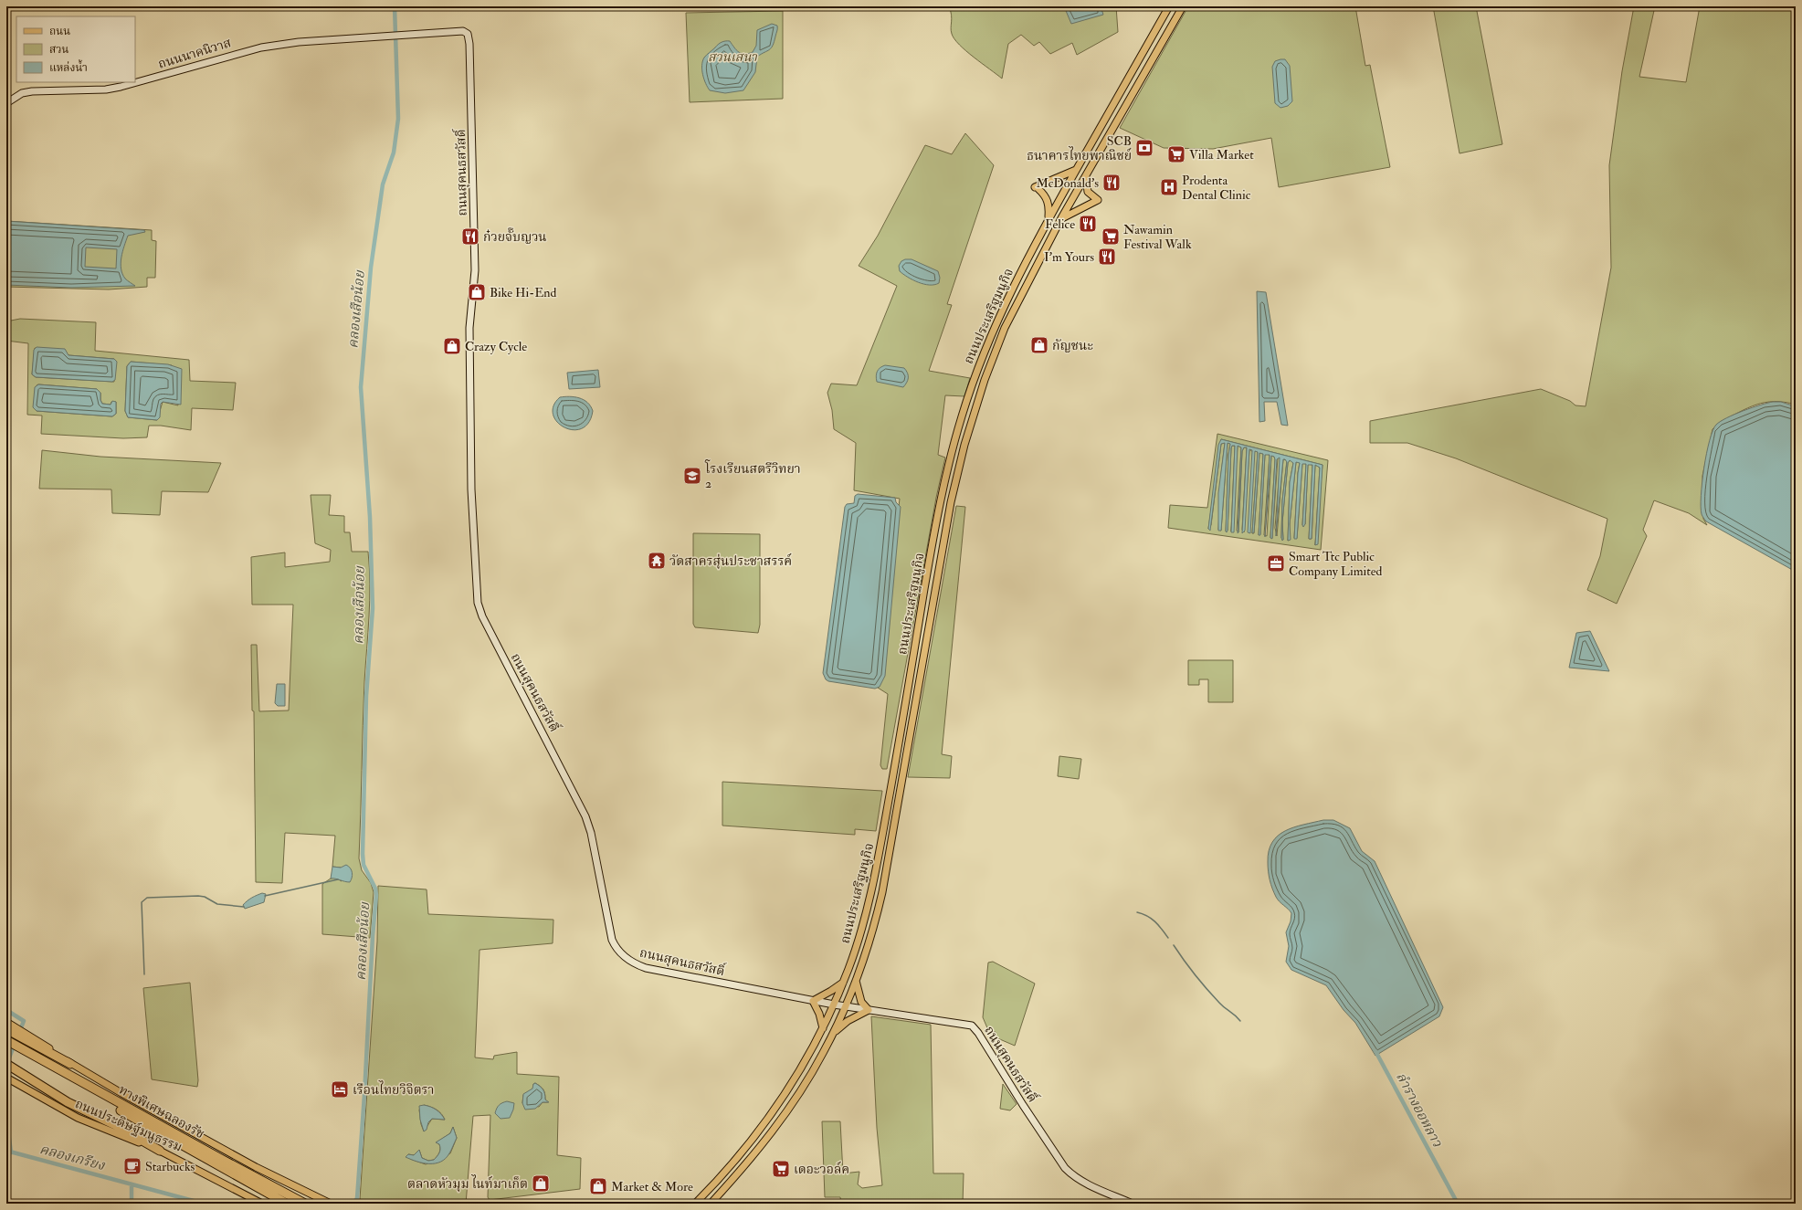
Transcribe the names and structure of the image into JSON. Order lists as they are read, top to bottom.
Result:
{
  "streets": {
    "highway": ["ทางพิเศษฉลองรัช"],
    "main road": [
      "ถนนนาคนิวาส",
      "ถนนสุคนธสวัสดิ์",
      "ถนนประเสริฐมนูกิจ",
      "ถนนประดิษฐ์มนูธรรม"
    ]
  },
  "crossings": [
    ["ถนนนาคนิวาส", "ถนนสุคนธสวัสดิ์"],
    ["ถนนสุคนธสวัสดิ์", "ถนนประเสริฐมนูกิจ"]
  ],
  "water": ["คลองเสือน้อย", "ลำรางออหลาว", "คลองเกรียง"],
  "parks": ["สวนเสนา"],
  "places": {
    "bank": ["SCB ธนาคารไทยพาณิชย์"],
    "supermarket": ["Villa Market", "Nawamin Festival Walk", "เดอะวอล์ค"],
    "restaurant": [
      "McDonald's",
      "Felice",
      "ก๋วยจั๊บญวน",
      "I'm Yours"
    ],
    "hospital": ["Prodenta Dental Clinic"],
    "shop": [
      "Bike Hi-End",
      "กัญชนะ",
      "Crazy Cycle",
      "ตลาดหัวมุม ไนท์มาเก็ต",
      "Market & More"
    ],
    "school or university": ["โรงเรียนสตรีวิทยา 2"],
    "temple": ["วัดสาครสุ่นประชาสรรค์"],
    "office": ["Smart Ttc Public Company Limited"],
    "hotel": ["เรือนไทยวิจิตรา"],
    "cafe": ["Starbucks"]
  },
  "legend": ["ถนน", "สวน", "แหล่งน้ำ"]
}
